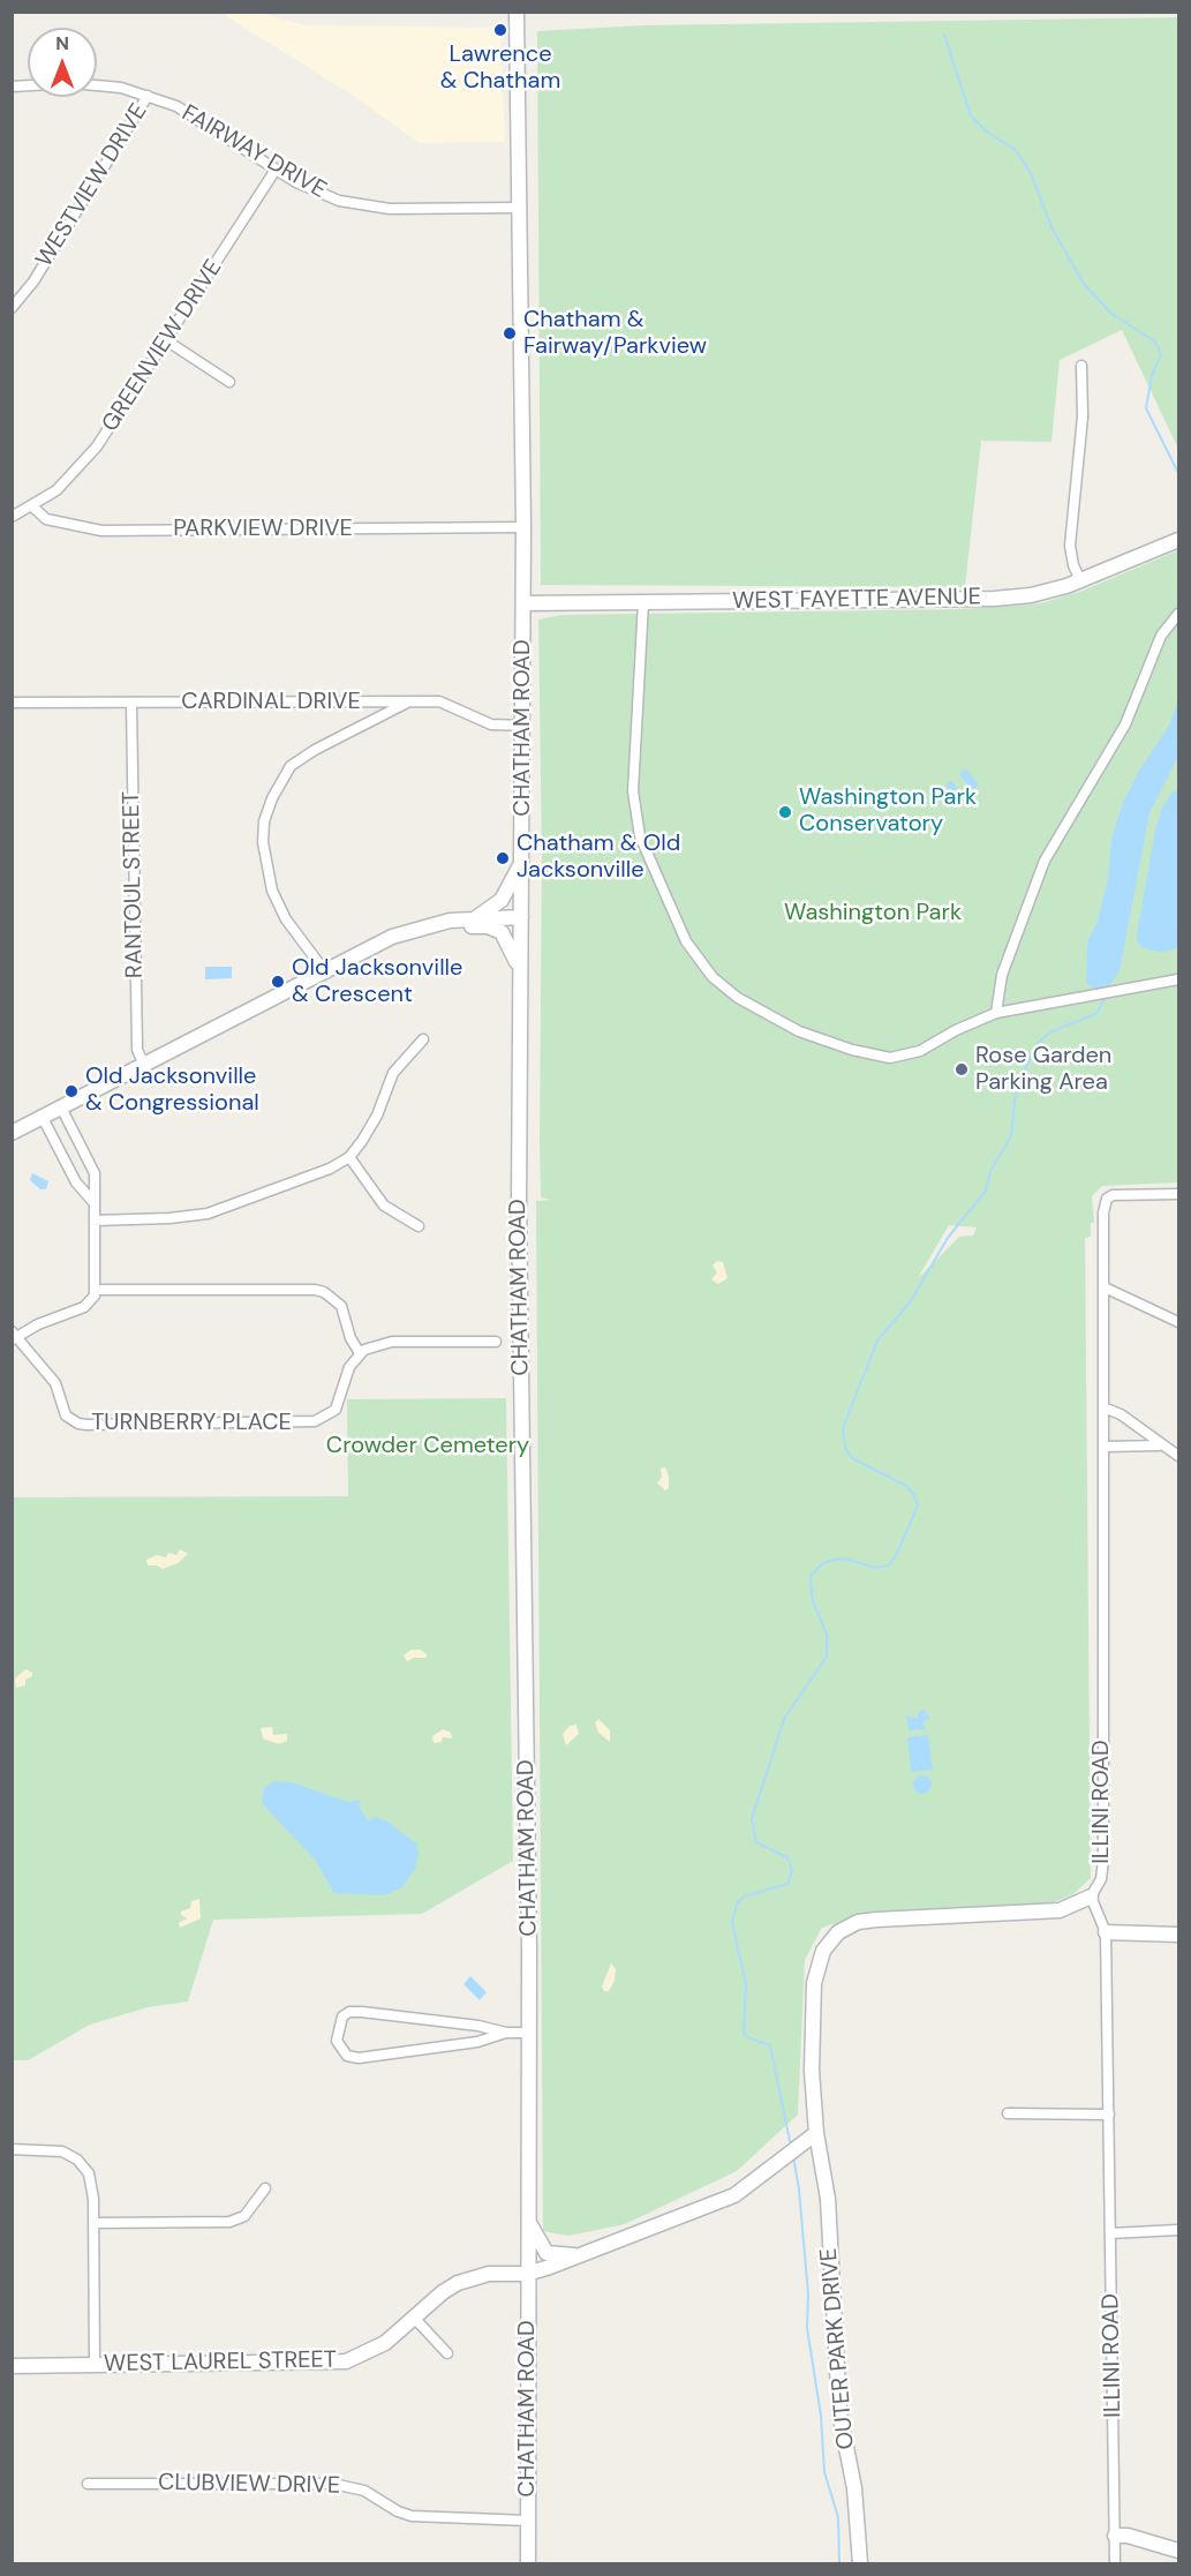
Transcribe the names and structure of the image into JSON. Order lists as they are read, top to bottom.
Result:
{
  "streets": {
    "street": [
      "FAIRWAY DRIVE",
      "WESTVIEW DRIVE",
      "GREENVIEW DRIVE",
      "PARKVIEW DRIVE",
      "WEST FAYETTE AVENUE",
      "CARDINAL DRIVE",
      "CHATHAM ROAD",
      "RANTOUL STREET",
      "TURNBERRY PLACE",
      "ILLINI ROAD",
      "OUTER PARK DRIVE",
      "WEST LAUREL STREET",
      "CLUBVIEW DRIVE"
    ]
  },
  "crossings": [
    ["FAIRWAY DRIVE", "WESTVIEW DRIVE"],
    ["FAIRWAY DRIVE", "GREENVIEW DRIVE"],
    ["FAIRWAY DRIVE", "CHATHAM ROAD"],
    ["GREENVIEW DRIVE", "PARKVIEW DRIVE"],
    ["PARKVIEW DRIVE", "CHATHAM ROAD"],
    ["WEST FAYETTE AVENUE", "CHATHAM ROAD"],
    ["CARDINAL DRIVE", "CHATHAM ROAD"],
    ["CARDINAL DRIVE", "RANTOUL STREET"],
    ["CHATHAM ROAD", "WEST LAUREL STREET"],
    ["CHATHAM ROAD", "CLUBVIEW DRIVE"],
    ["OUTER PARK DRIVE", "WEST LAUREL STREET"]
  ],
  "parks": ["Washington Park", "Crowder Cemetery"],
  "places": [
    "Lawrence & Chatham",
    "Chatham & Fairway/Parkview",
    "Washington Park Conservatory",
    "Chatham & Old Jacksonville",
    "Old Jacksonville & Crescent",
    "Rose Garden Parking Area",
    "Old Jacksonville & Congressional"
  ],
  "north": "top"
}
